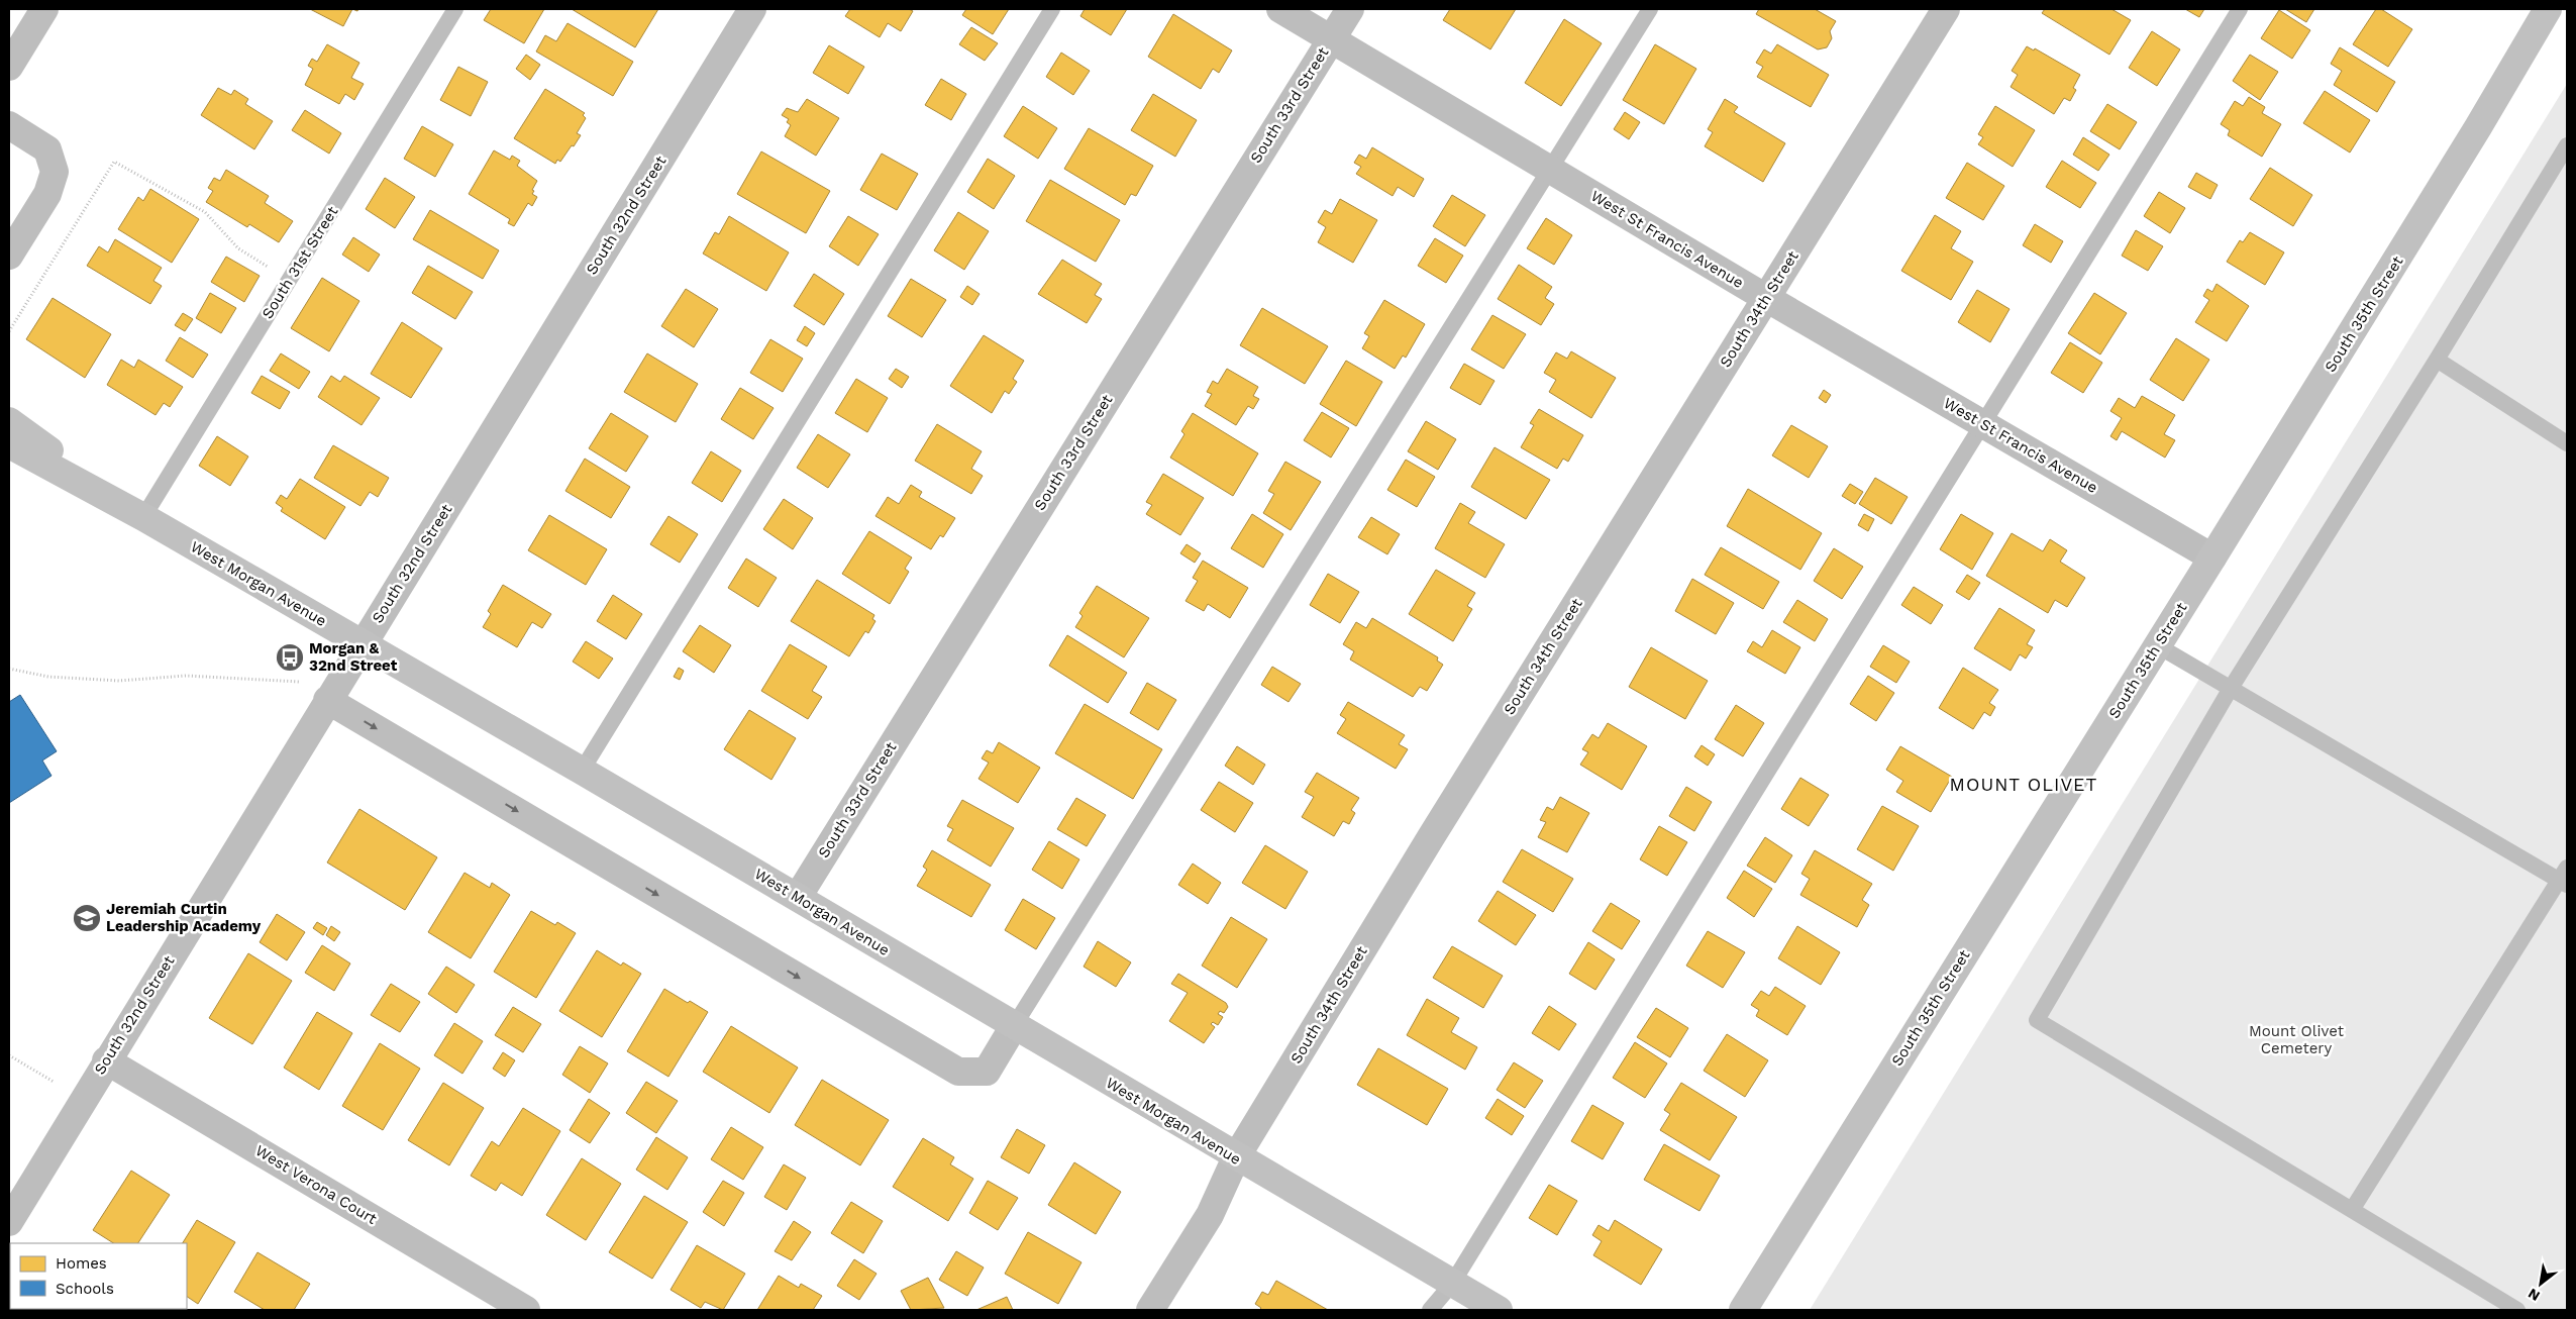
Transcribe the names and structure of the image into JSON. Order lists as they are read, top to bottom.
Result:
{
  "streets": {
    "street": [
      "South 33rd Street",
      "South 32nd Street",
      "West St Francis Avenue",
      "South 34th Street",
      "South 35th Street",
      "West Morgan Avenue",
      "West Verona Court"
    ],
    "lane": ["South 31st Street"]
  },
  "crossings": [
    ["South 33rd Street", "West St Francis Avenue"],
    ["South 33rd Street", "West Morgan Avenue"],
    ["South 32nd Street", "West Morgan Avenue"],
    ["South 32nd Street", "West Verona Court"],
    ["West St Francis Avenue", "South 34th Street"],
    ["West St Francis Avenue", "South 35th Street"],
    ["South 31st Street", "West Morgan Avenue"],
    ["South 34th Street", "West Morgan Avenue"]
  ],
  "districts": ["MOUNT OLIVET"],
  "parks": ["Mount Olivet Cemetery"],
  "places": {
    "bus stop": ["Morgan & 32nd Street"],
    "school or university": ["Jeremiah Curtin Leadership Academy"]
  },
  "legend": ["Homes", "Schools"],
  "north": "bottom left"
}
